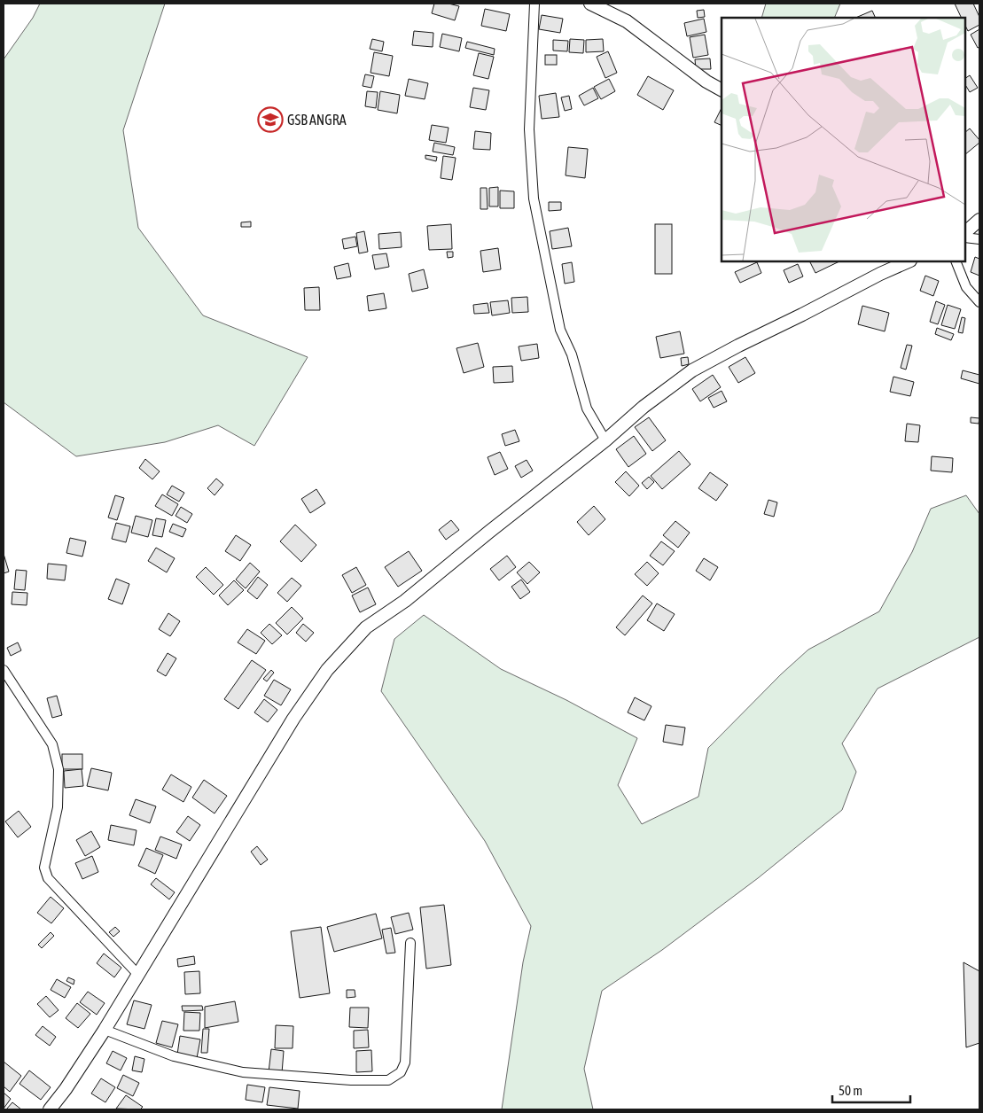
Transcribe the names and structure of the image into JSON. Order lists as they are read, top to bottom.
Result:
{
  "places": {
    "school or university": ["GSB ANGRA"]
  },
  "scale_bar": "50 m"
}
